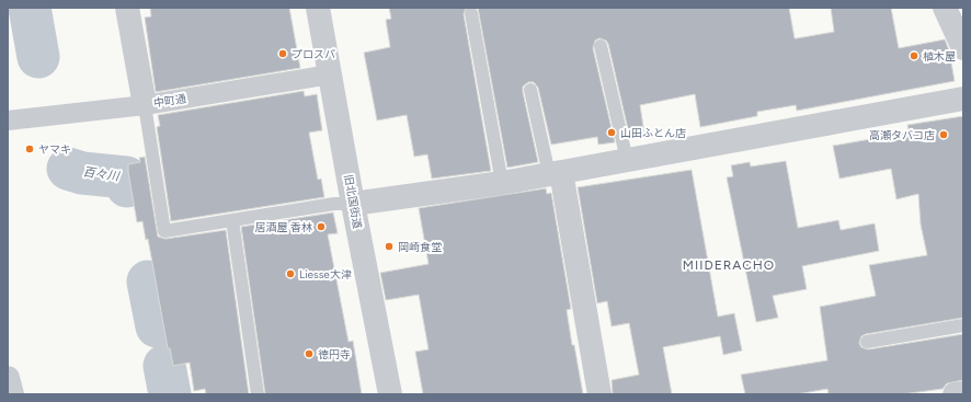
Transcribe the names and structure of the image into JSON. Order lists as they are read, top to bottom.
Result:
{
  "streets": {
    "street": ["中町通", "旧北国街道"]
  },
  "crossings": [
    ["中町通", "旧北国街道"]
  ],
  "districts": ["MIIDERACHO"],
  "water": ["百々川"],
  "places": [
    "プロスパ",
    "植木屋",
    "山田ふとん店",
    "高瀬タバコ店",
    "ヤマキ",
    "居酒屋 香林",
    "岡崎食堂",
    "Liesse大津",
    "徳円寺"
  ]
}
